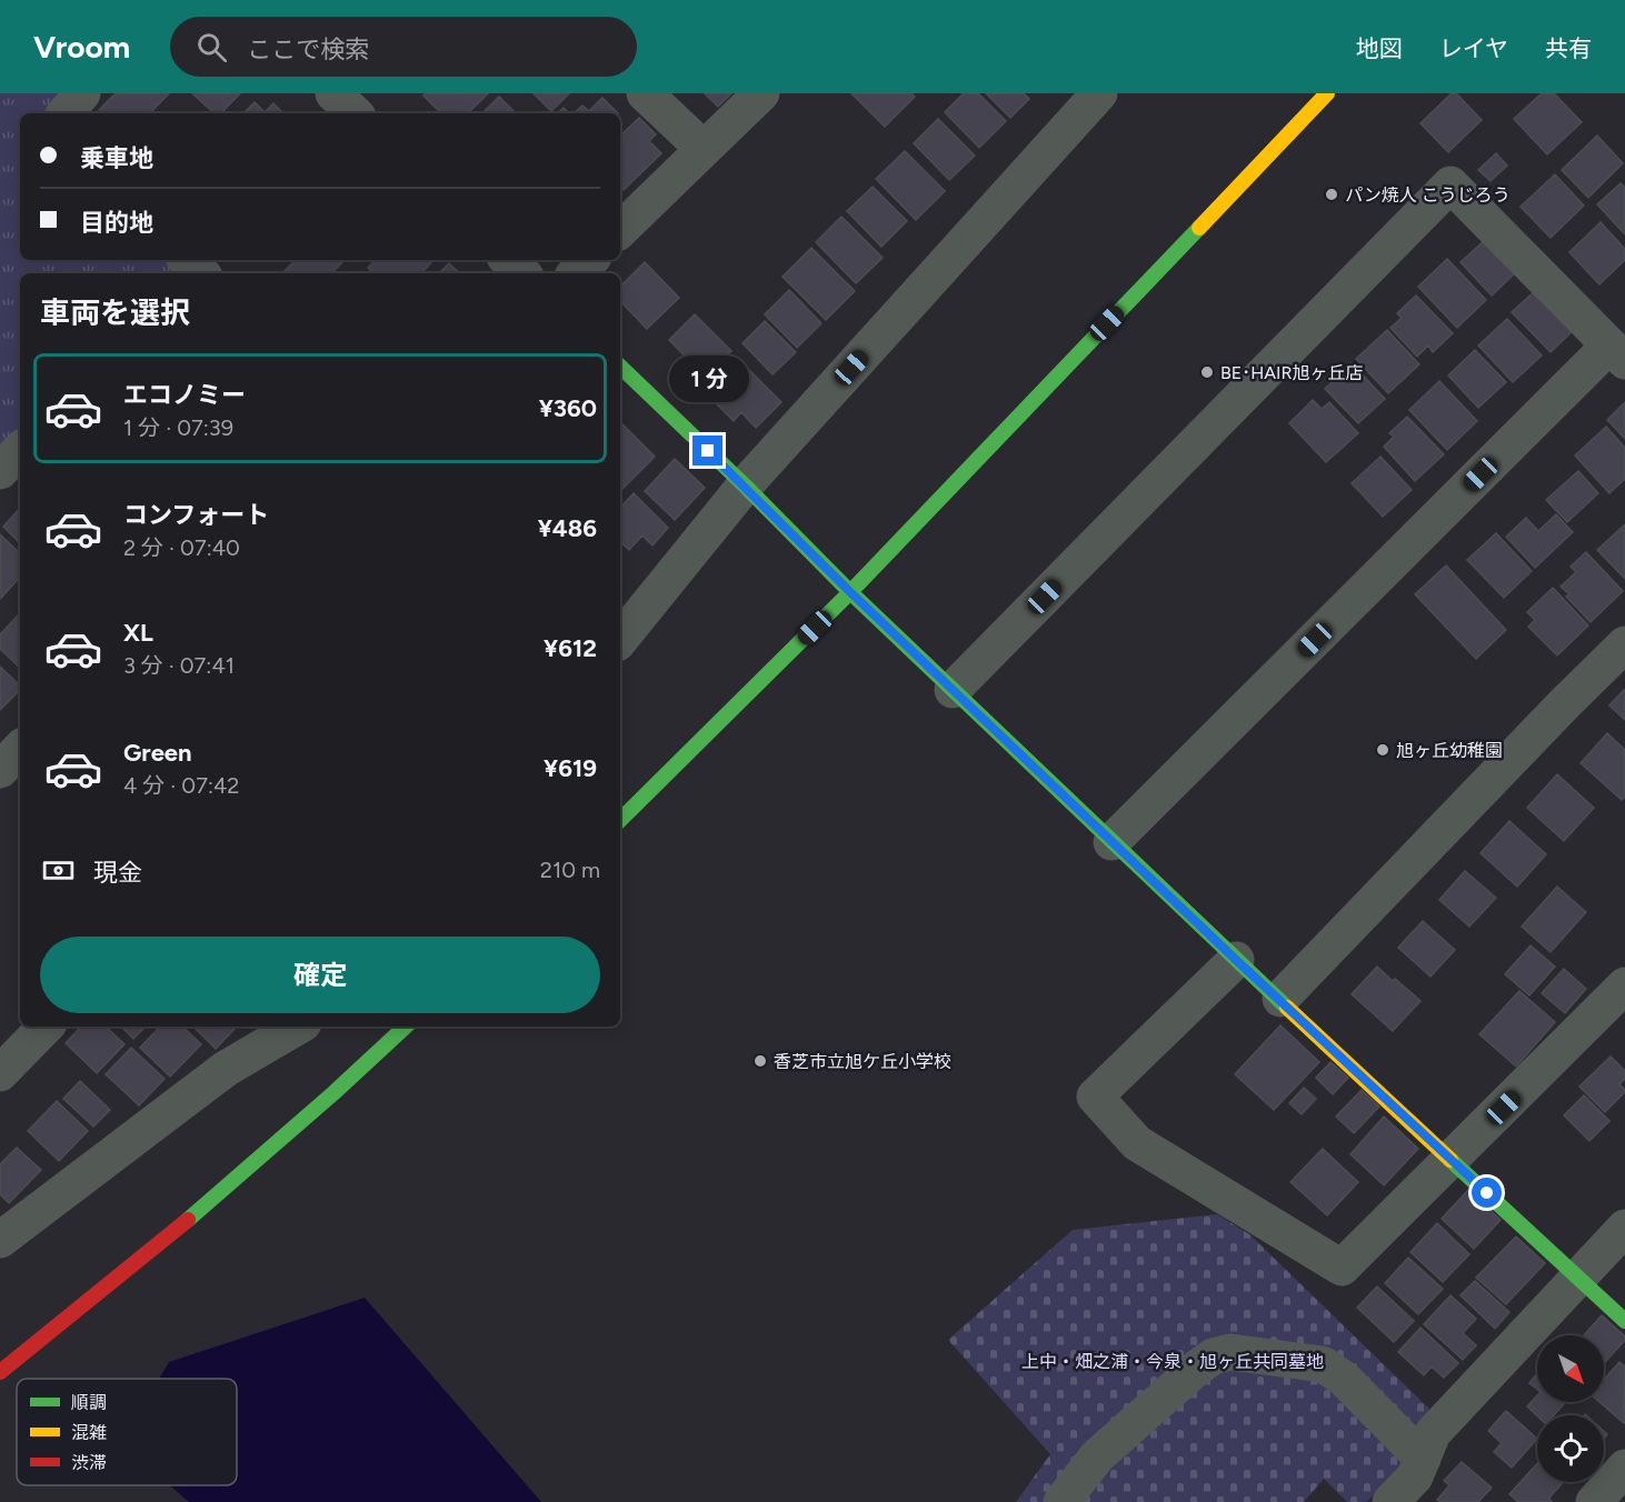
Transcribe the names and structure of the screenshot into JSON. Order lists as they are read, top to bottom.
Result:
{
  "parks": ["上中・畑之浦・今泉・旭ヶ丘共同墓地"],
  "places": [
    "パン焼人 こうじろう",
    "BE･HAIR旭ヶ丘店",
    "旭ヶ丘幼稚園",
    "香芝市立旭ケ丘小学校"
  ],
  "legend": ["順調", "混雑", "渋滞"],
  "north": "bottom right",
  "page": {
    "header": "Vroom",
    "search": "ここで検索",
    "nav": ["地図", "レイヤ", "共有"],
    "banner": ["乗車地", "目的地"],
    "heading": "車両を選択",
    "list": [
      {
        "name": "エコノミー",
        "note": "1 分 · 07:39",
        "value": "¥360"
      },
      {
        "name": "コンフォート",
        "note": "2 分 · 07:40",
        "value": "¥486"
      },
      {
        "name": "XL",
        "note": "3 分 · 07:41",
        "value": "¥612"
      },
      {
        "name": "Green",
        "note": "4 分 · 07:42",
        "value": "¥619"
      }
    ],
    "bubble": "1 分",
    "pay": ["現金", "210 m"],
    "buttons": "確定"
  }
}
